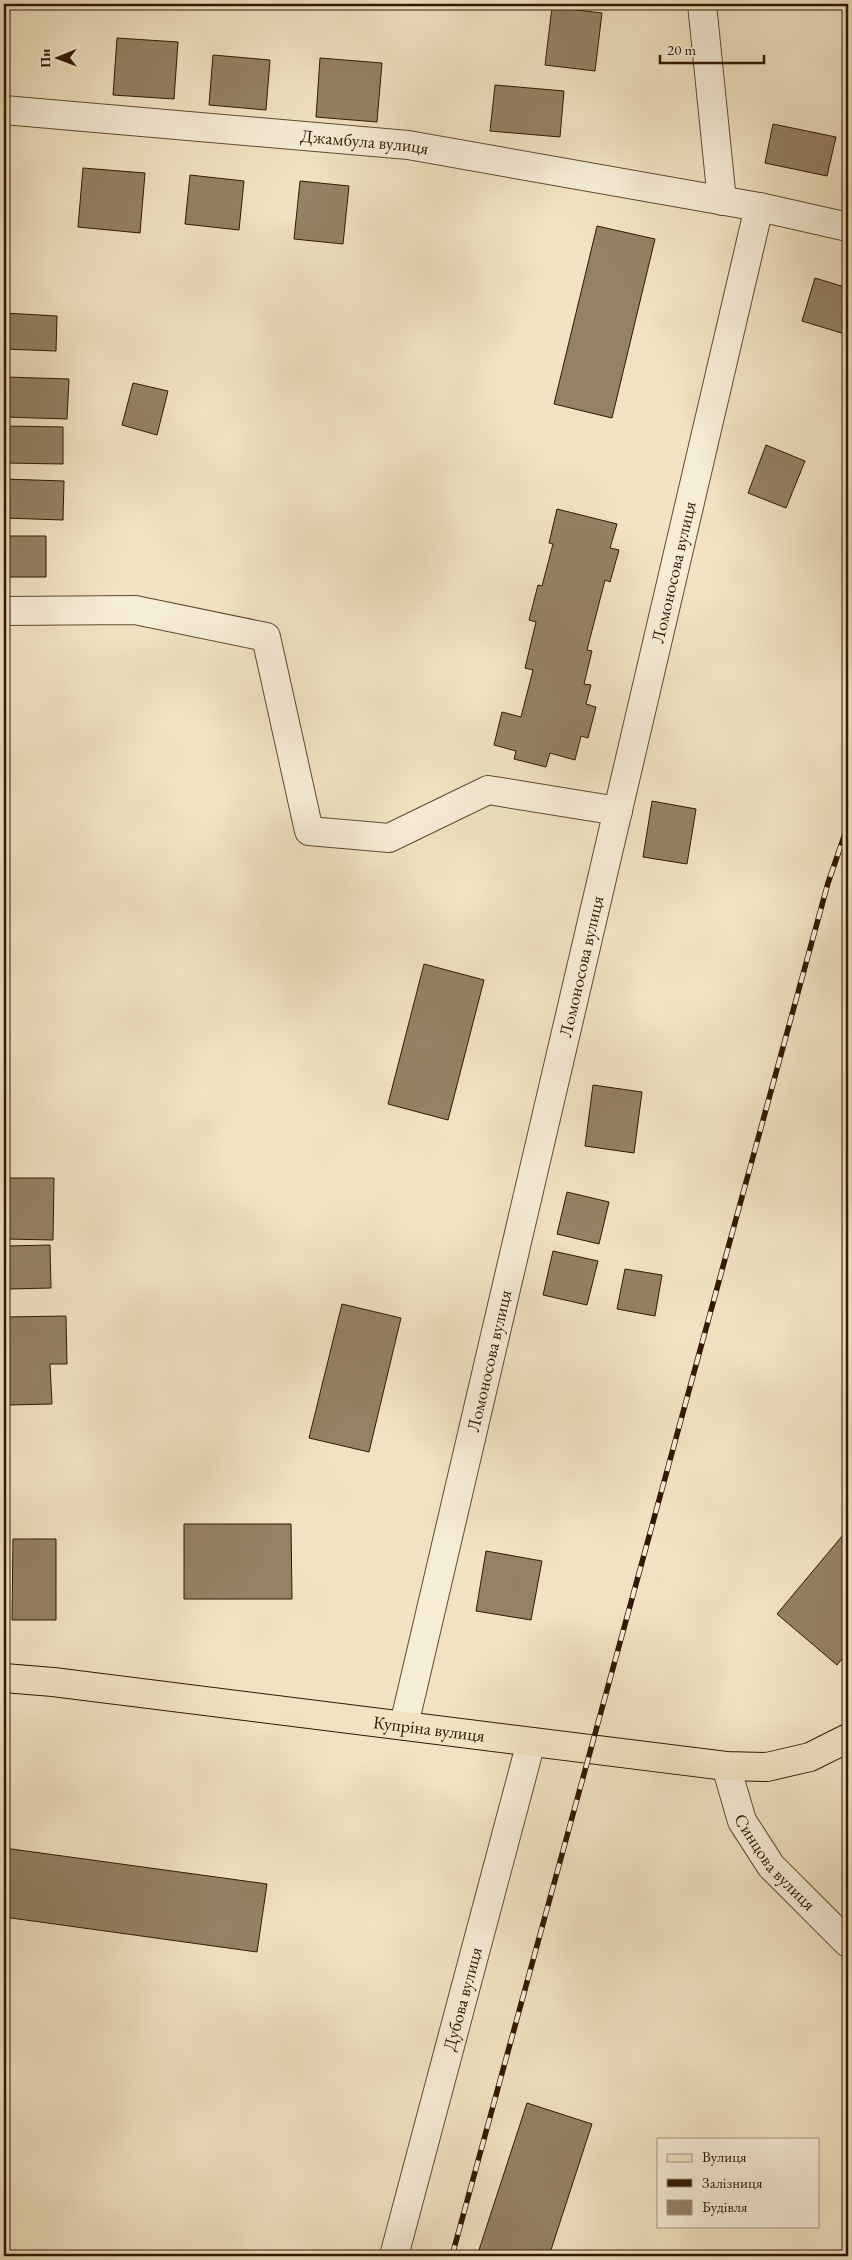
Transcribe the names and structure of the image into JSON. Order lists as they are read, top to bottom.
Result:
{
  "streets": {
    "main road": ["Купріна вулиця"],
    "street": [
      "Джамбула вулиця",
      "Ломоносова вулиця",
      "Синцова вулиця",
      "Дубова вулиця"
    ]
  },
  "crossings": [
    ["Джамбула вулиця", "Ломоносова вулиця"],
    ["Ломоносова вулиця", "Купріна вулиця"],
    ["Купріна вулиця", "Синцова вулиця"],
    ["Купріна вулиця", "Дубова вулиця"]
  ],
  "legend": ["Вулиця", "Залізниця", "Будівля"],
  "scale_bar": "20 m",
  "north": "left"
}
